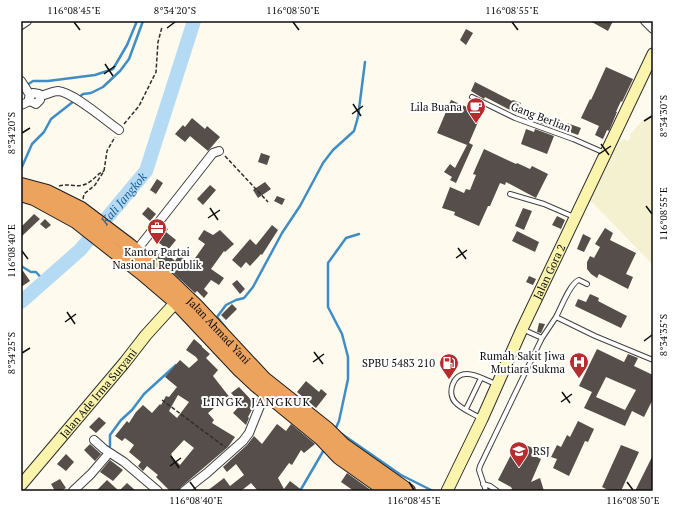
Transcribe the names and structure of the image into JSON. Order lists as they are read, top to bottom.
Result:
{
  "streets": {
    "highway": ["Jalan Ahmad Yani"],
    "street": ["Jalan Gora 2", "Jalan Ade Irma Suryani"],
    "lane": ["Gang Berlian"]
  },
  "crossings": [
    ["Gang Berlian", "Jalan Gora 2"]
  ],
  "districts": ["LINGK. JANGKUK"],
  "water": ["Kali Jangkok"],
  "places": {
    "cafe": ["Lila Buana"],
    "office": ["Kantor Partai Nasional Republik"],
    "hospital": ["Rumah Sakit Jiwa Mutiara Sukma"],
    "fuel station": ["SPBU 5483 210"],
    "school or university": ["RSJ"]
  },
  "coordinates": [
    "116°08'45\"E",
    "8°34'20\"S",
    "116°08'50\"E",
    "116°08'55\"E",
    "8°34'30\"S",
    "116°08'40\"E",
    "8°34'35\"S",
    "8°34'25\"S"
  ]
}
